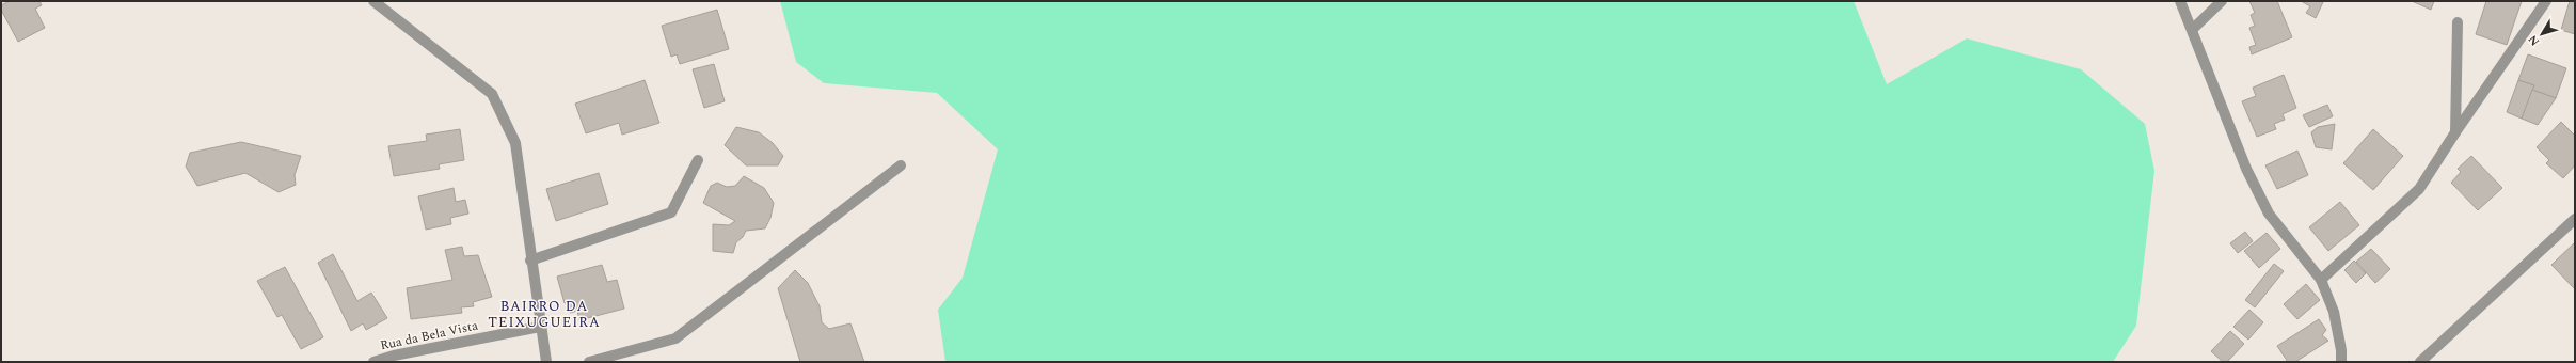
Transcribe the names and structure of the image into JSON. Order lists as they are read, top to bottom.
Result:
{
  "streets": {
    "street": ["Rua da Bela Vista"]
  },
  "districts": ["BAIRRO DA TEIXUGUEIRA"],
  "north": "bottom left"
}
